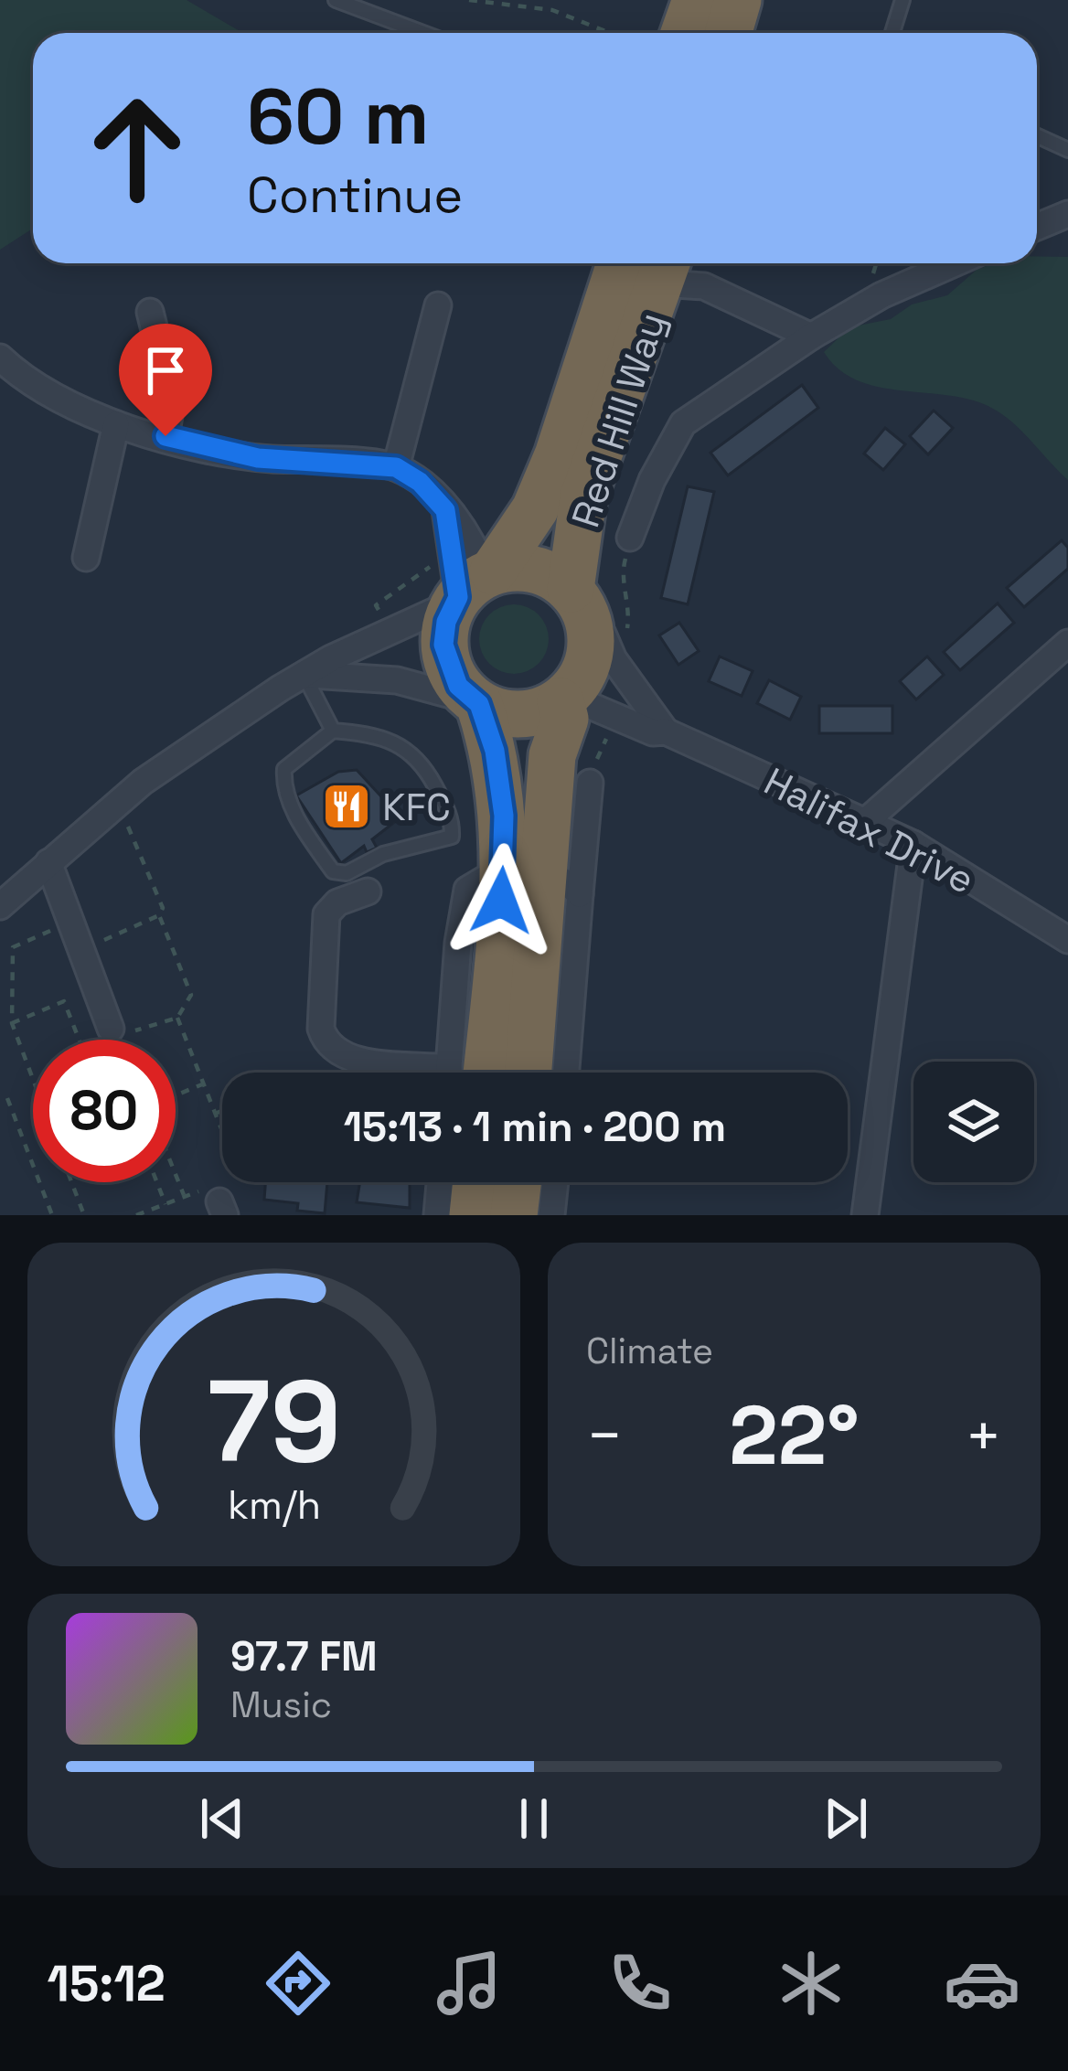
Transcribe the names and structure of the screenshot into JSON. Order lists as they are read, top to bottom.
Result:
{
  "streets": {
    "highway": ["Red Hill Way"],
    "street": ["Halifax Drive"]
  },
  "crossings": [
    ["Red Hill Way", "Halifax Drive"]
  ],
  "places": {
    "restaurant": ["KFC"]
  },
  "page": {
    "turn": ["60 m", "Continue"],
    "limit": "80",
    "trip": "15:13 · 1 min · 200 m",
    "tile": "Climate",
    "heat": ["−", "22°", "+"],
    "song": ["97.7 FM", "Music"],
    "tabs": "15:12",
    "gauge": ["79", "km/h"]
  }
}
